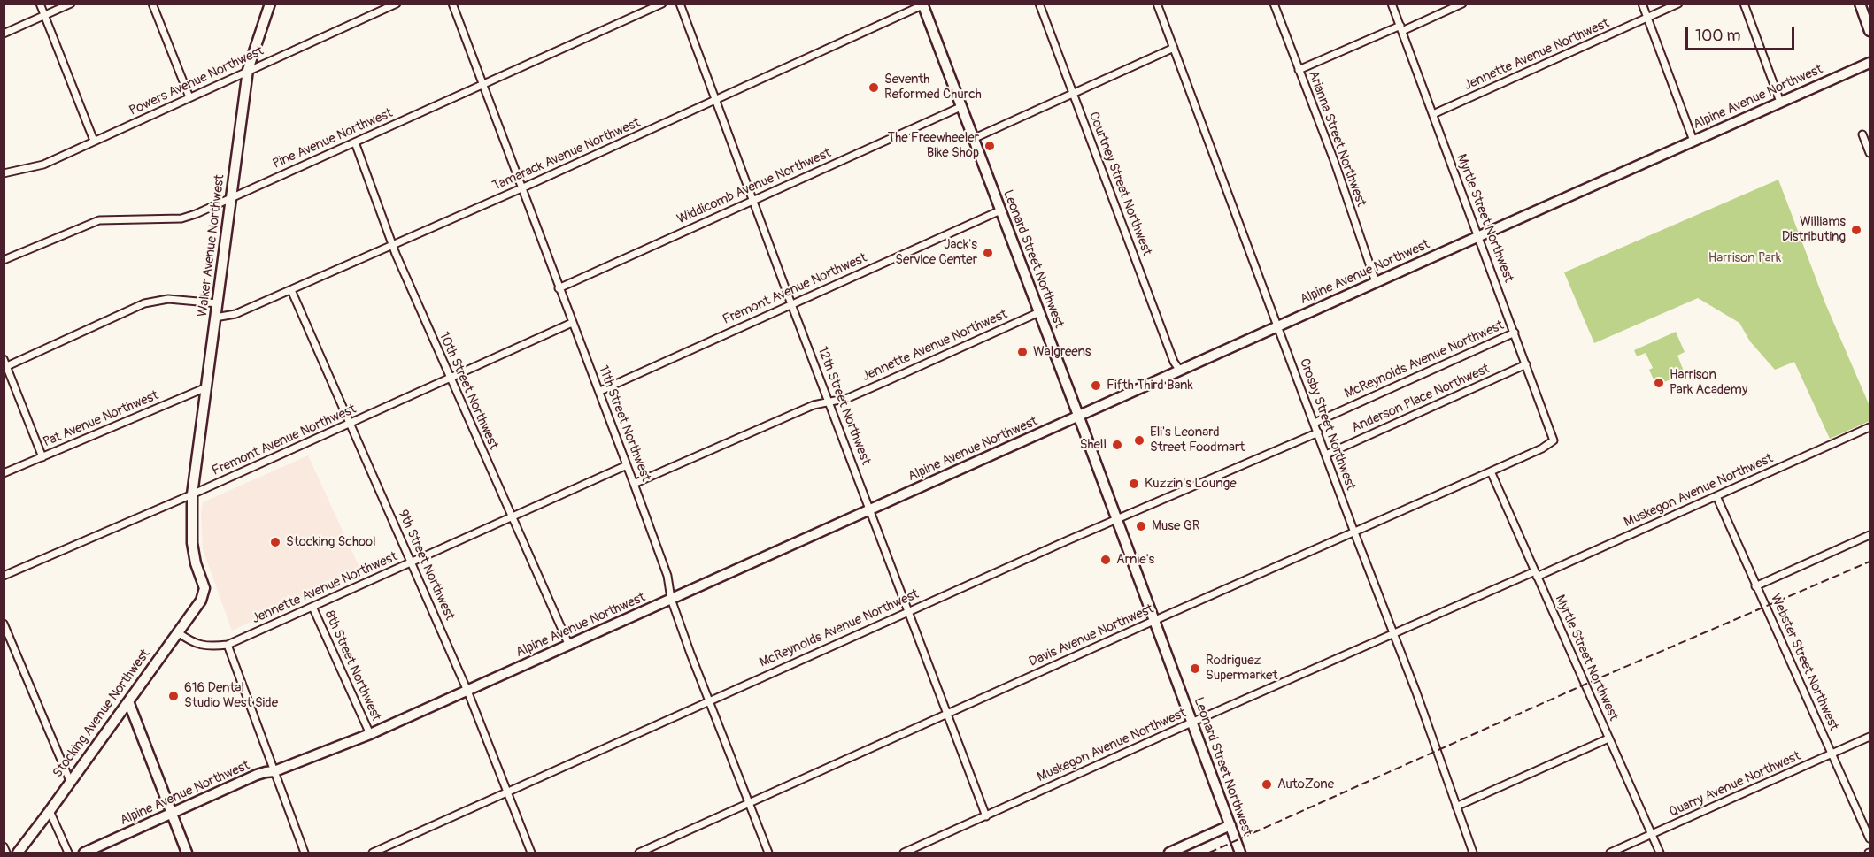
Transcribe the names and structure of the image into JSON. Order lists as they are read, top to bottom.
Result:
{
  "streets": {
    "main road": [
      "Alpine Avenue Northwest",
      "Walker Avenue Northwest",
      "Leonard Street Northwest",
      "Stocking Avenue Northwest"
    ],
    "street": [
      "Jennette Avenue Northwest",
      "Powers Avenue Northwest",
      "Pine Avenue Northwest",
      "Arianna Street Northwest",
      "Tamarack Avenue Northwest",
      "Courtney Street Northwest",
      "Widdicomb Avenue Northwest",
      "Myrtle Street Northwest",
      "Fremont Avenue Northwest",
      "McReynolds Avenue Northwest",
      "10th Street Northwest",
      "Anderson Place Northwest",
      "12th Street Northwest",
      "Pat Avenue Northwest",
      "11th Street Northwest",
      "Crosby Street Northwest",
      "Muskegon Avenue Northwest",
      "9th Street Northwest",
      "Davis Avenue Northwest",
      "Webster Street Northwest",
      "8th Street Northwest",
      "Quarry Avenue Northwest"
    ]
  },
  "crossings": [
    ["Jennette Avenue Northwest", "Myrtle Street Northwest"],
    ["Jennette Avenue Northwest", "Leonard Street Northwest"],
    ["Jennette Avenue Northwest", "10th Street Northwest"],
    ["Jennette Avenue Northwest", "12th Street Northwest"],
    ["Jennette Avenue Northwest", "11th Street Northwest"],
    ["Jennette Avenue Northwest", "9th Street Northwest"],
    ["Jennette Avenue Northwest", "8th Street Northwest"],
    ["Jennette Avenue Northwest", "Stocking Avenue Northwest"],
    ["Powers Avenue Northwest", "Walker Avenue Northwest"],
    ["Alpine Avenue Northwest", "Arianna Street Northwest"],
    ["Alpine Avenue Northwest", "Courtney Street Northwest"],
    ["Alpine Avenue Northwest", "Myrtle Street Northwest"],
    ["Alpine Avenue Northwest", "Leonard Street Northwest"],
    ["Alpine Avenue Northwest", "10th Street Northwest"],
    ["Alpine Avenue Northwest", "12th Street Northwest"],
    ["Alpine Avenue Northwest", "11th Street Northwest"],
    ["Alpine Avenue Northwest", "Crosby Street Northwest"],
    ["Alpine Avenue Northwest", "9th Street Northwest"],
    ["Alpine Avenue Northwest", "8th Street Northwest"],
    ["Pine Avenue Northwest", "Walker Avenue Northwest"],
    ["Pine Avenue Northwest", "10th Street Northwest"],
    ["Pine Avenue Northwest", "11th Street Northwest"],
    ["Tamarack Avenue Northwest", "Walker Avenue Northwest"],
    ["Tamarack Avenue Northwest", "Leonard Street Northwest"],
    ["Tamarack Avenue Northwest", "10th Street Northwest"],
    ["Tamarack Avenue Northwest", "12th Street Northwest"],
    ["Tamarack Avenue Northwest", "11th Street Northwest"],
    ["Tamarack Avenue Northwest", "9th Street Northwest"],
    ["Widdicomb Avenue Northwest", "Leonard Street Northwest"],
    ["Widdicomb Avenue Northwest", "12th Street Northwest"],
    ["Widdicomb Avenue Northwest", "11th Street Northwest"],
    ["Myrtle Street Northwest", "McReynolds Avenue Northwest"],
    ["Myrtle Street Northwest", "Anderson Place Northwest"],
    ["Myrtle Street Northwest", "Muskegon Avenue Northwest"],
    ["Myrtle Street Northwest", "Davis Avenue Northwest"],
    ["Myrtle Street Northwest", "Quarry Avenue Northwest"],
    ["Walker Avenue Northwest", "Fremont Avenue Northwest"],
    ["Walker Avenue Northwest", "Pat Avenue Northwest"],
    ["Walker Avenue Northwest", "Stocking Avenue Northwest"],
    ["Leonard Street Northwest", "Fremont Avenue Northwest"],
    ["Leonard Street Northwest", "McReynolds Avenue Northwest"],
    ["Leonard Street Northwest", "Muskegon Avenue Northwest"],
    ["Leonard Street Northwest", "Davis Avenue Northwest"],
    ["Fremont Avenue Northwest", "10th Street Northwest"],
    ["Fremont Avenue Northwest", "12th Street Northwest"],
    ["Fremont Avenue Northwest", "11th Street Northwest"],
    ["Fremont Avenue Northwest", "9th Street Northwest"],
    ["McReynolds Avenue Northwest", "12th Street Northwest"],
    ["McReynolds Avenue Northwest", "11th Street Northwest"],
    ["McReynolds Avenue Northwest", "Crosby Street Northwest"],
    ["McReynolds Avenue Northwest", "9th Street Northwest"],
    ["Anderson Place Northwest", "Crosby Street Northwest"],
    ["12th Street Northwest", "Muskegon Avenue Northwest"],
    ["12th Street Northwest", "Davis Avenue Northwest"],
    ["11th Street Northwest", "Davis Avenue Northwest"],
    ["Crosby Street Northwest", "Muskegon Avenue Northwest"],
    ["Crosby Street Northwest", "Davis Avenue Northwest"],
    ["Muskegon Avenue Northwest", "Webster Street Northwest"],
    ["Webster Street Northwest", "Quarry Avenue Northwest"]
  ],
  "parks": ["Harrison Park"],
  "places": [
    "Seventh Reformed Church",
    "The Freewheeler Bike Shop",
    "Williams Distributing",
    "Jack's Service Center",
    "Walgreens",
    "Harrison Park Academy",
    "Fifth Third Bank",
    "Eli's Leonard Street Foodmart",
    "Shell",
    "Kuzzin's Lounge",
    "Muse GR",
    "Stocking School",
    "Arnie's",
    "Rodriguez Supermarket",
    "616 Dental Studio West Side",
    "AutoZone"
  ],
  "scale_bar": "100 m"
}
